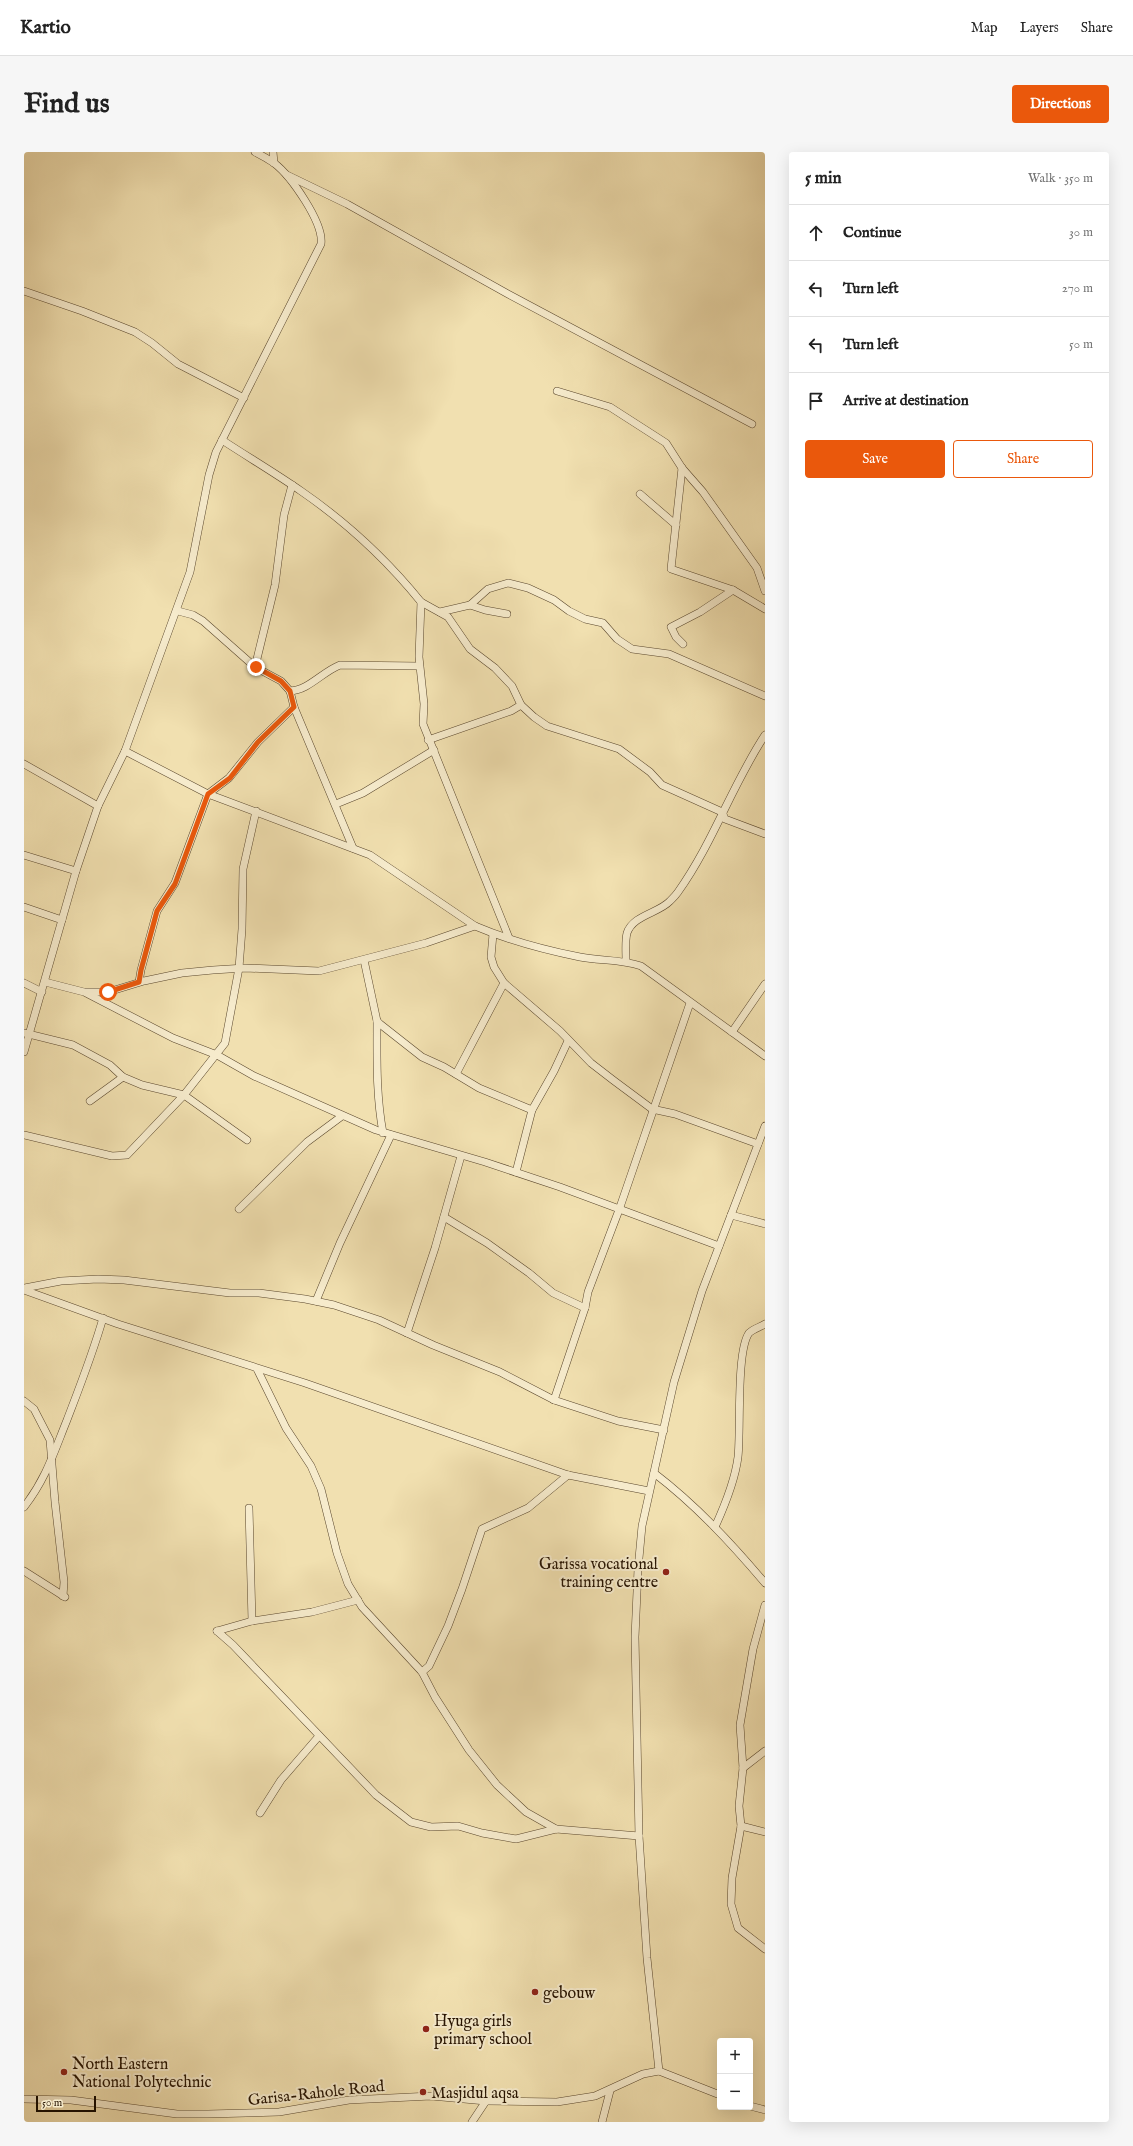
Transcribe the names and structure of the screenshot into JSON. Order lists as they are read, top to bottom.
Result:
{
  "streets": {
    "street": ["Garisa-Rahole Road"]
  },
  "places": [
    "Garissa vocational training centre",
    "gebouw",
    "Hyuga girls primary school",
    "North Eastern National Polytechnic",
    "Masjidul aqsa"
  ],
  "scale_bar": "50 m",
  "page": {
    "header": "Kartio",
    "nav": ["Map", "Layers", "Share"],
    "buttons": [
      "Directions",
      ["Save", "Share"]
    ],
    "title": "Find us",
    "heading": ["5 min", "Walk · 350 m"],
    "list": [
      ["Continue", "30 m"],
      ["Turn left", "270 m"],
      ["Turn left", "50 m"],
      "Arrive at destination"
    ],
    "map_buttons": ["+", "−"],
    "scale": "50 m"
  }
}
